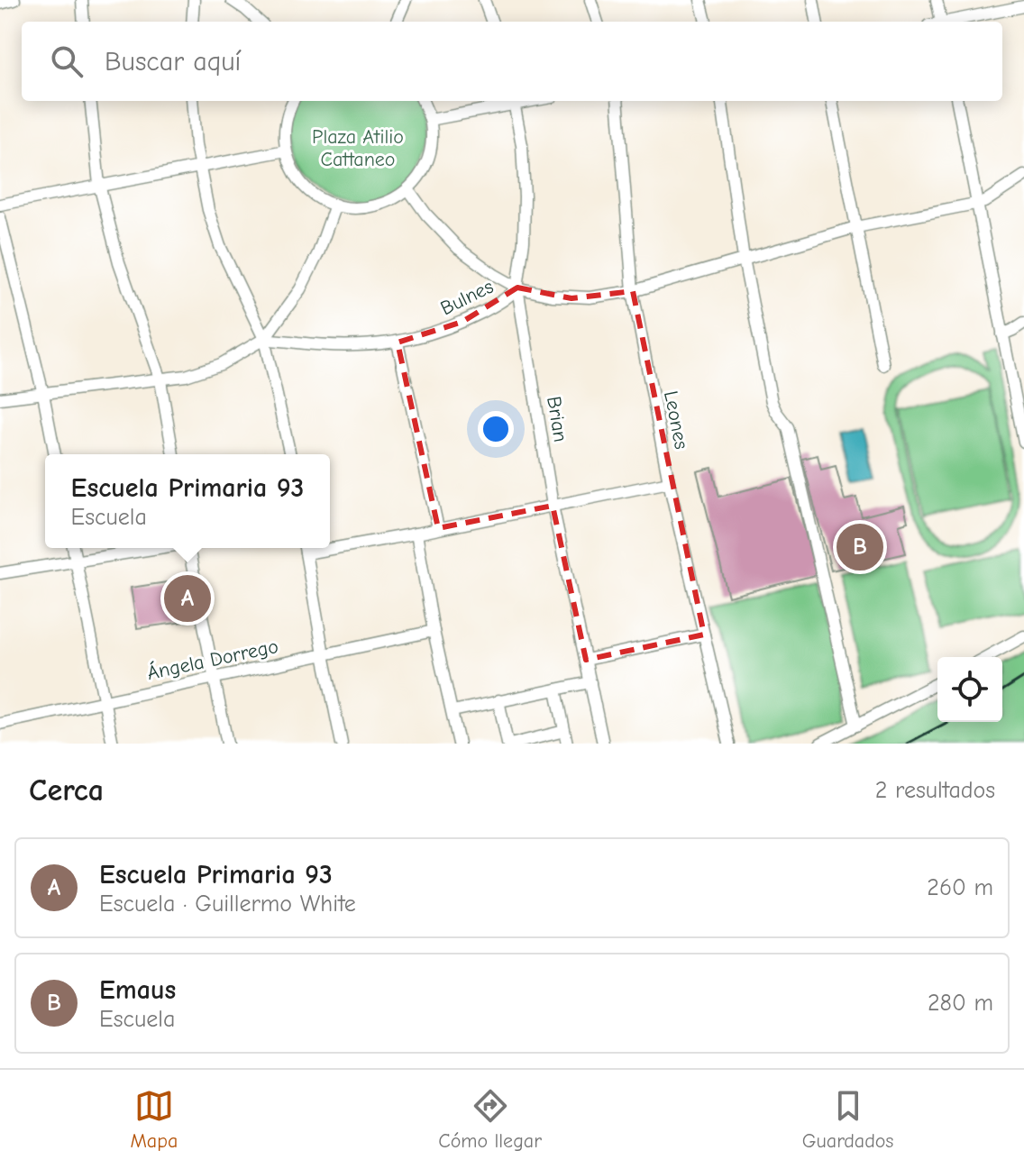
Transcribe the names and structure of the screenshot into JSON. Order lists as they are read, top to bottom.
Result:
{
  "streets": {
    "street": [
      "Bulnes",
      "Brian",
      "Leones",
      "Ángela Dorrego"
    ]
  },
  "crossings": [
    ["Bulnes", "Brian"],
    ["Bulnes", "Leones"]
  ],
  "parks": ["Plaza Atilio Cattaneo"],
  "page": {
    "search": "Buscar aquí",
    "popup": ["Escuela Primaria 93", "Escuela"],
    "pins": ["B", "A"],
    "heading": ["Cerca", "2 resultados"],
    "list": [
      {
        "mark": "A",
        "name": "Escuela Primaria 93",
        "note": "Escuela · Guillermo White",
        "value": "260 m"
      },
      {
        "mark": "B",
        "name": "Emaus",
        "note": "Escuela",
        "value": "280 m"
      }
    ],
    "nav": ["Mapa", "Cómo llegar", "Guardados"]
  }
}
